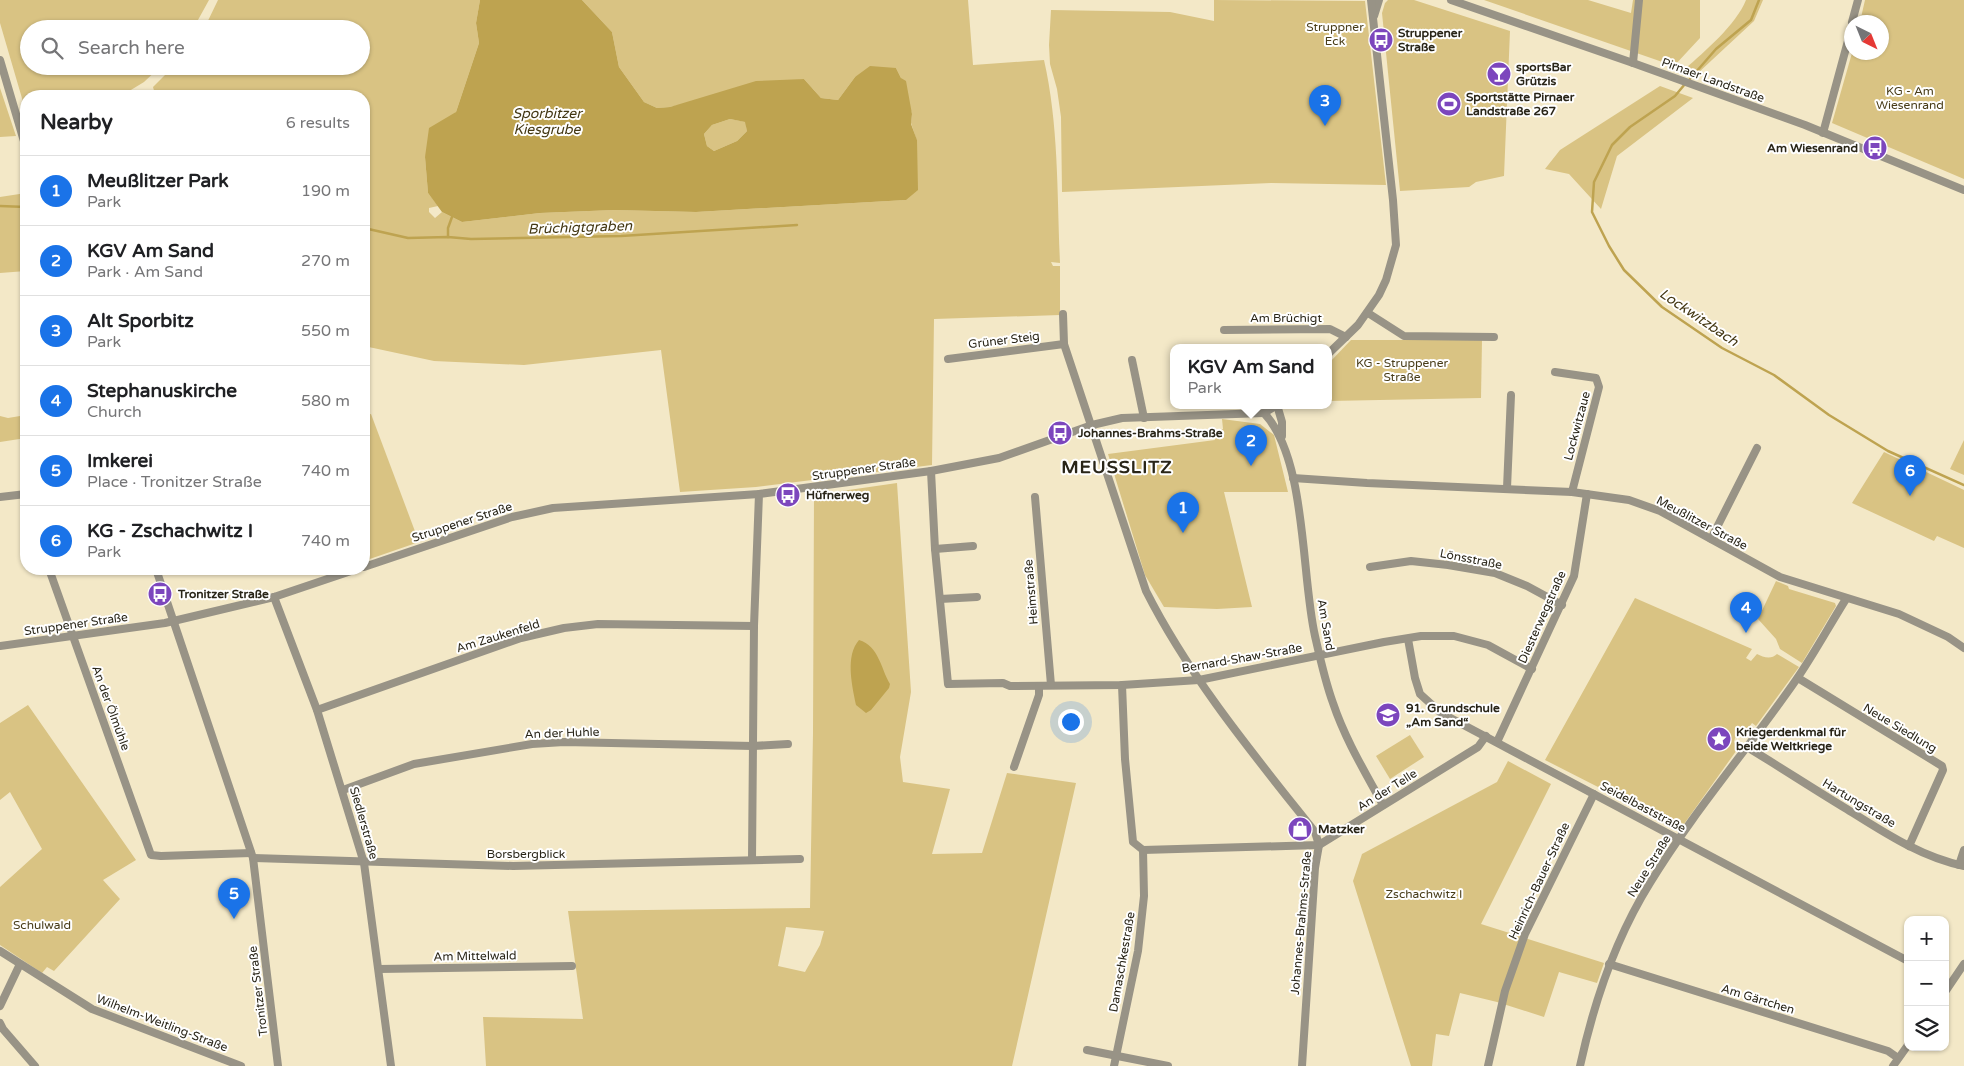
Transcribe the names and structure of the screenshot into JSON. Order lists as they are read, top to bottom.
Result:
{
  "streets": {
    "street": [
      "Pirnaer Landstraße",
      "Am Brüchigt",
      "Grüner Steig",
      "Lockwitzaue",
      "Struppener Straße",
      "Meußlitzer Straße",
      "Lönsstraße",
      "Heimstraße",
      "Diesterwegstraße",
      "Am Sand",
      "Am Zaukenfeld",
      "Bernard-Shaw-Straße",
      "An der Ölmühle",
      "Neue Siedlung",
      "An der Huhle",
      "An der Telle",
      "Hartungstraße",
      "Seidelbaststraße",
      "Siedlerstraße",
      "Borsbergblick",
      "Neue Straße",
      "Heinrich-Bauer-Straße",
      "Johannes-Brahms-Straße",
      "Am Mittelwald",
      "Damaschkestraße",
      "Tronitzer Straße",
      "Am Gärtchen",
      "Wilhelm-Weitling-Straße"
    ]
  },
  "crossings": [
    ["Grüner Steig", "Johannes-Brahms-Straße"],
    ["Lockwitzaue", "Meußlitzer Straße"],
    ["Struppener Straße", "Am Sand"],
    ["Struppener Straße", "An der Ölmühle"],
    ["Struppener Straße", "Siedlerstraße"],
    ["Struppener Straße", "Johannes-Brahms-Straße"],
    ["Struppener Straße", "Tronitzer Straße"],
    ["Meußlitzer Straße", "Diesterwegstraße"],
    ["Meußlitzer Straße", "Am Sand"],
    ["Meußlitzer Straße", "Neue Straße"],
    ["Lönsstraße", "Diesterwegstraße"],
    ["Heimstraße", "Bernard-Shaw-Straße"],
    ["Diesterwegstraße", "Bernard-Shaw-Straße"],
    ["Diesterwegstraße", "Seidelbaststraße"],
    ["Am Sand", "Bernard-Shaw-Straße"],
    ["Am Sand", "An der Telle"],
    ["Am Zaukenfeld", "Siedlerstraße"],
    ["Bernard-Shaw-Straße", "Seidelbaststraße"],
    ["Bernard-Shaw-Straße", "Johannes-Brahms-Straße"],
    ["Bernard-Shaw-Straße", "Damaschkestraße"],
    ["An der Ölmühle", "Borsbergblick"],
    ["Neue Siedlung", "Hartungstraße"],
    ["Neue Siedlung", "Neue Straße"],
    ["An der Huhle", "Siedlerstraße"],
    ["An der Telle", "Seidelbaststraße"],
    ["An der Telle", "Johannes-Brahms-Straße"],
    ["Hartungstraße", "Neue Straße"],
    ["Seidelbaststraße", "Neue Straße"],
    ["Seidelbaststraße", "Heinrich-Bauer-Straße"],
    ["Siedlerstraße", "Borsbergblick"],
    ["Siedlerstraße", "Am Mittelwald"],
    ["Borsbergblick", "Tronitzer Straße"],
    ["Neue Straße", "Am Gärtchen"]
  ],
  "districts": ["MEUSSLITZ"],
  "water": ["Sporbitzer Kiesgrube", "Brüchigtgraben", "Lockwitzbach"],
  "parks": [
    "Struppner Eck",
    "KG - Am Wiesenrand",
    "KG - Struppener Straße",
    "Zschachwitz I",
    "Schulwald"
  ],
  "places": {
    "bus stop": [
      "Struppener Straße",
      "Am Wiesenrand",
      "Johannes-Brahms-Straße",
      "Hüfnerweg",
      "Tronitzer Straße"
    ],
    "bar": ["sportsBar Grützis"],
    "sports": ["Sportstätte Pirnaer Landstraße 267"],
    "school or university": ["91. Grundschule „Am Sand“"],
    "place": ["Kriegerdenkmal für beide Weltkriege"],
    "shop": ["Matzker"]
  },
  "north": "bottom right",
  "page": {
    "search": "Search here",
    "pins": [
      "3",
      "2",
      "6",
      "1",
      "4",
      "5"
    ],
    "heading": ["Nearby", "6 results"],
    "list": [
      {
        "mark": "1",
        "name": "Meußlitzer Park",
        "note": "Park",
        "value": "190 m"
      },
      {
        "mark": "2",
        "name": "KGV Am Sand",
        "note": "Park · Am Sand",
        "value": "270 m"
      },
      {
        "mark": "3",
        "name": "Alt Sporbitz",
        "note": "Park",
        "value": "550 m"
      },
      {
        "mark": "4",
        "name": "Stephanuskirche",
        "note": "Church",
        "value": "580 m"
      },
      {
        "mark": "5",
        "name": "Imkerei",
        "note": "Place · Tronitzer Straße",
        "value": "740 m"
      },
      {
        "mark": "6",
        "name": "KG - Zschachwitz I",
        "note": "Park",
        "value": "740 m"
      }
    ],
    "popup": ["KGV Am Sand", "Park"],
    "map_buttons": ["+", "−"]
  }
}
